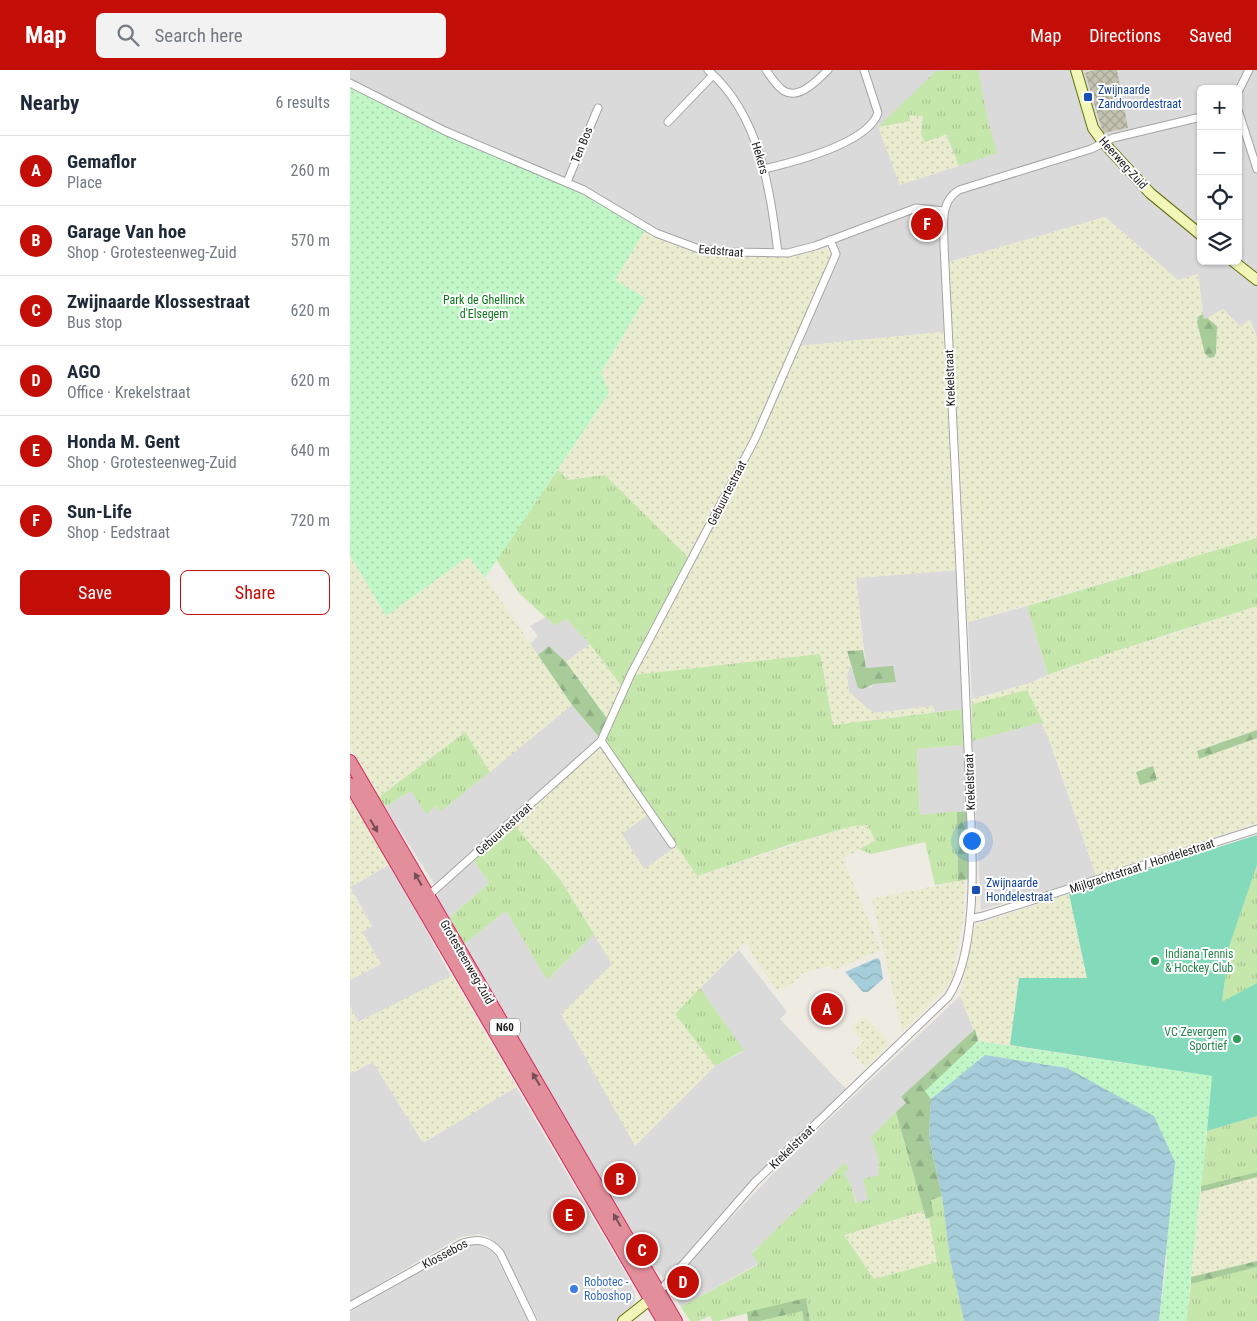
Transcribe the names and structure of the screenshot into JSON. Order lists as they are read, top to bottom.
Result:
{
  "streets": {
    "highway": ["Grotesteenweg-Zuid", "N60"],
    "street": [
      "Ten Bos",
      "Hekers",
      "Heerweg-Zuid",
      "Eedstraat",
      "Krekelstraat",
      "Gebuurtestraat",
      "Mijlgrachtstraat / Hondelestraat",
      "Klossebos"
    ]
  },
  "crossings": [
    ["Ten Bos", "Eedstraat"],
    ["Hekers", "Eedstraat"],
    ["Eedstraat", "Krekelstraat"],
    ["Eedstraat", "Gebuurtestraat"],
    ["Krekelstraat", "Mijlgrachtstraat / Hondelestraat"],
    ["Krekelstraat", "Grotesteenweg-Zuid"],
    ["Krekelstraat", "N60"],
    ["Gebuurtestraat", "Grotesteenweg-Zuid"],
    ["Grotesteenweg-Zuid", "N60"]
  ],
  "parks": ["Park de Ghellinck d'Elsegem"],
  "places": {
    "transit": ["Zwijnaarde Zandvoordestraat", "Zwijnaarde Hondelestraat"],
    "other": ["Indiana Tennis & Hockey Club", "VC Zevergem Sportief", "Robotec - Roboshop"]
  },
  "page": {
    "header": "Map",
    "search": "Search here",
    "nav": ["Map", "Directions", "Saved"],
    "heading": ["Nearby", "6 results"],
    "map_buttons": ["+", "−"],
    "list": [
      {
        "mark": "A",
        "name": "Gemaflor",
        "note": "Place",
        "value": "260 m"
      },
      {
        "mark": "B",
        "name": "Garage Van hoe",
        "note": "Shop · Grotesteenweg-Zuid",
        "value": "570 m"
      },
      {
        "mark": "C",
        "name": "Zwijnaarde Klossestraat",
        "note": "Bus stop",
        "value": "620 m"
      },
      {
        "mark": "D",
        "name": "AGO",
        "note": "Office · Krekelstraat",
        "value": "620 m"
      },
      {
        "mark": "E",
        "name": "Honda M. Gent",
        "note": "Shop · Grotesteenweg-Zuid",
        "value": "640 m"
      },
      {
        "mark": "F",
        "name": "Sun-Life",
        "note": "Shop · Eedstraat",
        "value": "720 m"
      }
    ],
    "pins": [
      "F",
      "A",
      "B",
      "E",
      "C",
      "D"
    ],
    "buttons": ["Save", "Share"]
  }
}
